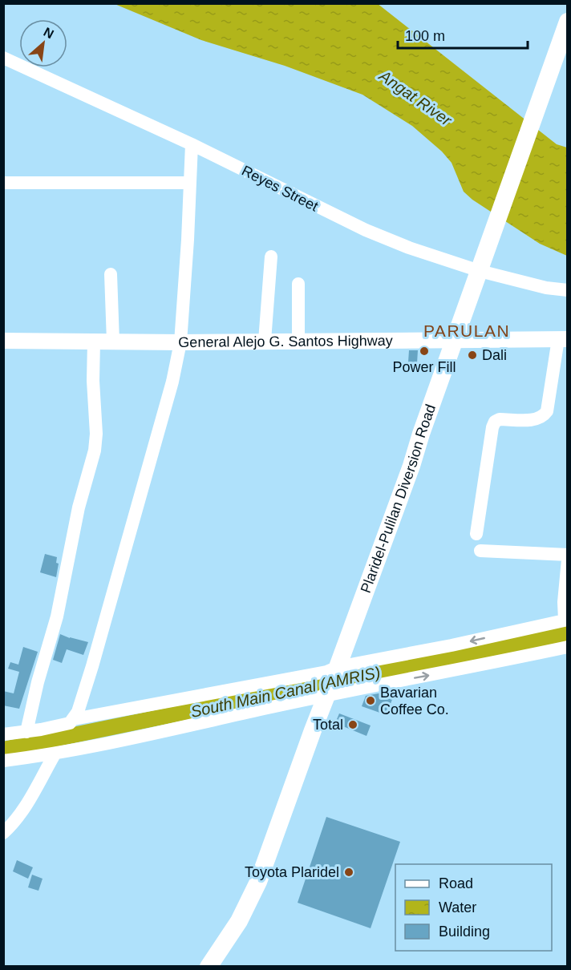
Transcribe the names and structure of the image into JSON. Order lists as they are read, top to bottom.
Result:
{
  "streets": {
    "highway": ["Plaridel-Pulilan Diversion Road"],
    "main road": ["General Alejo G. Santos Highway"],
    "street": ["Reyes Street"]
  },
  "crossings": [
    ["Reyes Street", "Plaridel-Pulilan Diversion Road"],
    ["General Alejo G. Santos Highway", "Plaridel-Pulilan Diversion Road"]
  ],
  "districts": ["PARULAN"],
  "water": ["Angat River", "South Main Canal (AMRIS)"],
  "places": [
    "Power Fill",
    "Dali",
    "Bavarian Coffee Co.",
    "Total",
    "Toyota Plaridel"
  ],
  "legend": ["Road", "Water", "Building"],
  "scale_bar": "100 m",
  "north": "top right"
}
